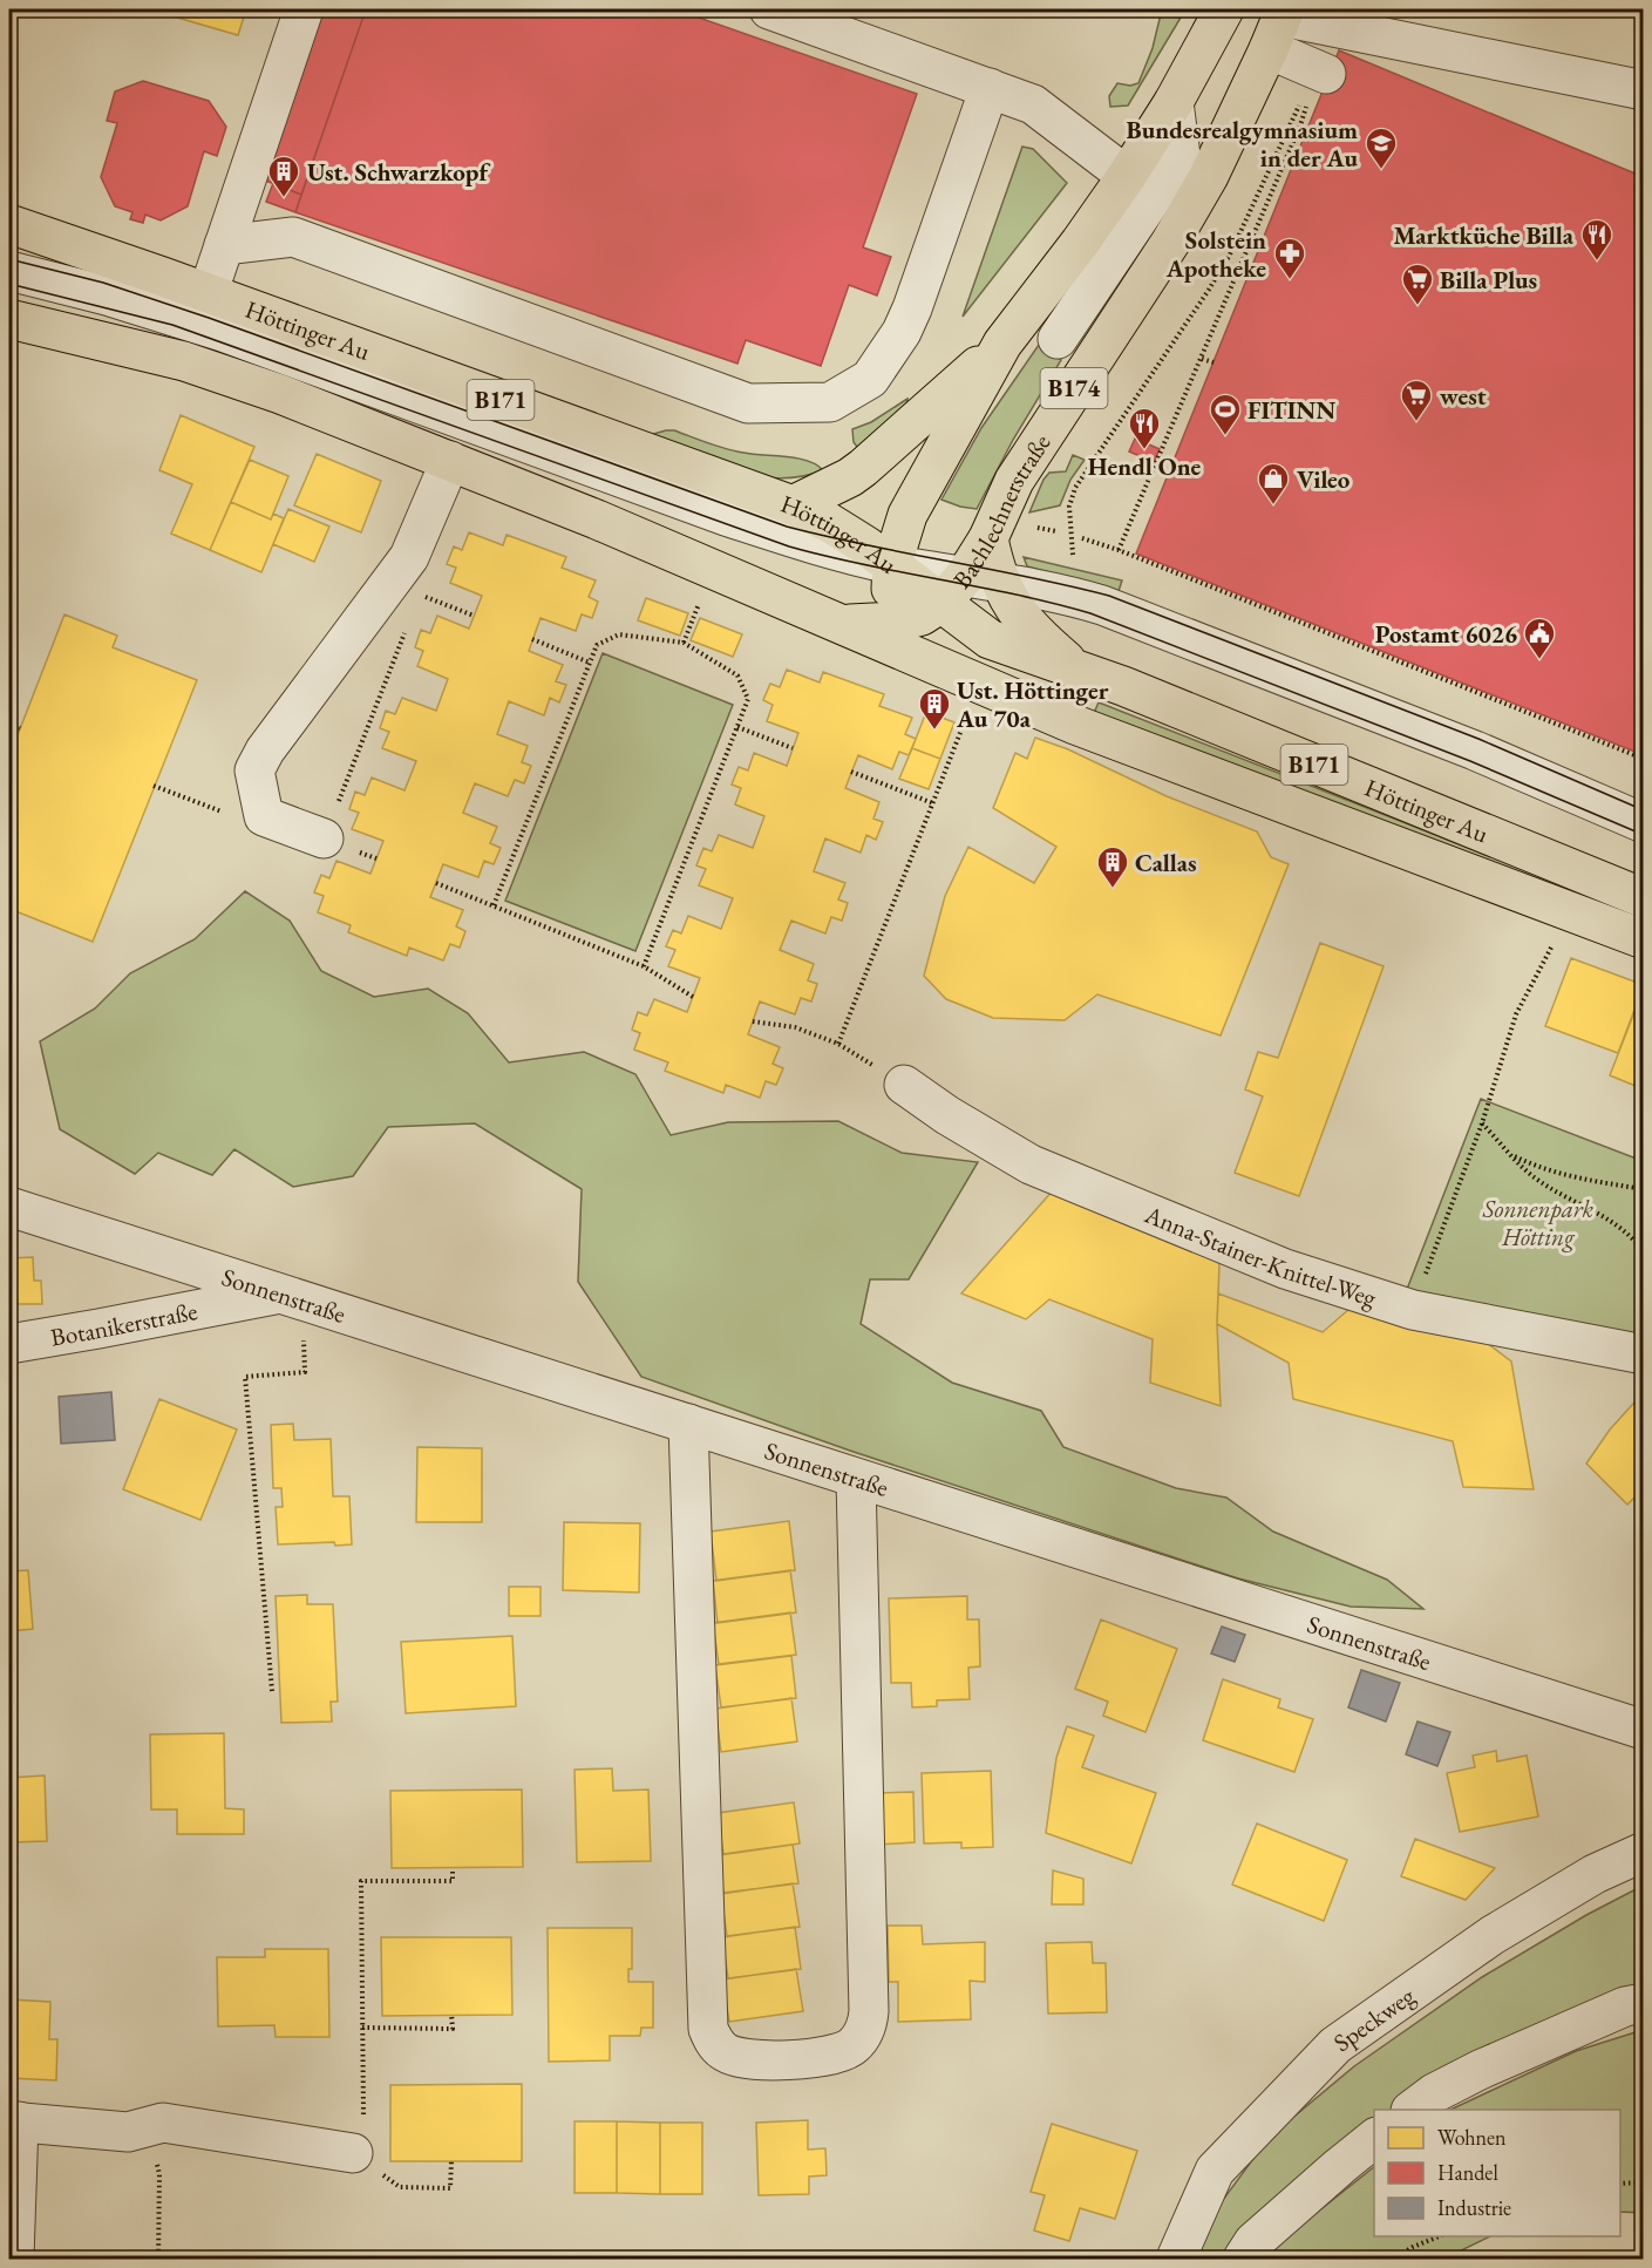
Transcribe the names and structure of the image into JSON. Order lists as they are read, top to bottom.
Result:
{
  "streets": {
    "main road": [
      "Höttinger Au",
      "B174",
      "B171",
      "Bachlechnerstraße"
    ],
    "street": [
      "Anna-Stainer-Knittel-Weg",
      "Sonnenstraße",
      "Botanikerstraße",
      "Speckweg"
    ]
  },
  "crossings": [
    ["Höttinger Au", "Bachlechnerstraße"],
    ["Sonnenstraße", "Botanikerstraße"]
  ],
  "parks": ["Sonnenpark Hötting"],
  "places": {
    "school or university": ["Bundesrealgymnasium in der Au"],
    "building": ["Ust. Schwarzkopf", "Ust. Höttinger Au 70a", "Callas"],
    "restaurant": ["Marktküche Billa", "Hendl One"],
    "pharmacy": ["Solstein Apotheke"],
    "supermarket": ["Billa Plus", "west"],
    "sports": ["FITINN"],
    "shop": ["Vileo"],
    "public building": ["Postamt 6026"]
  },
  "legend": ["Wohnen", "Handel", "Industrie"]
}
